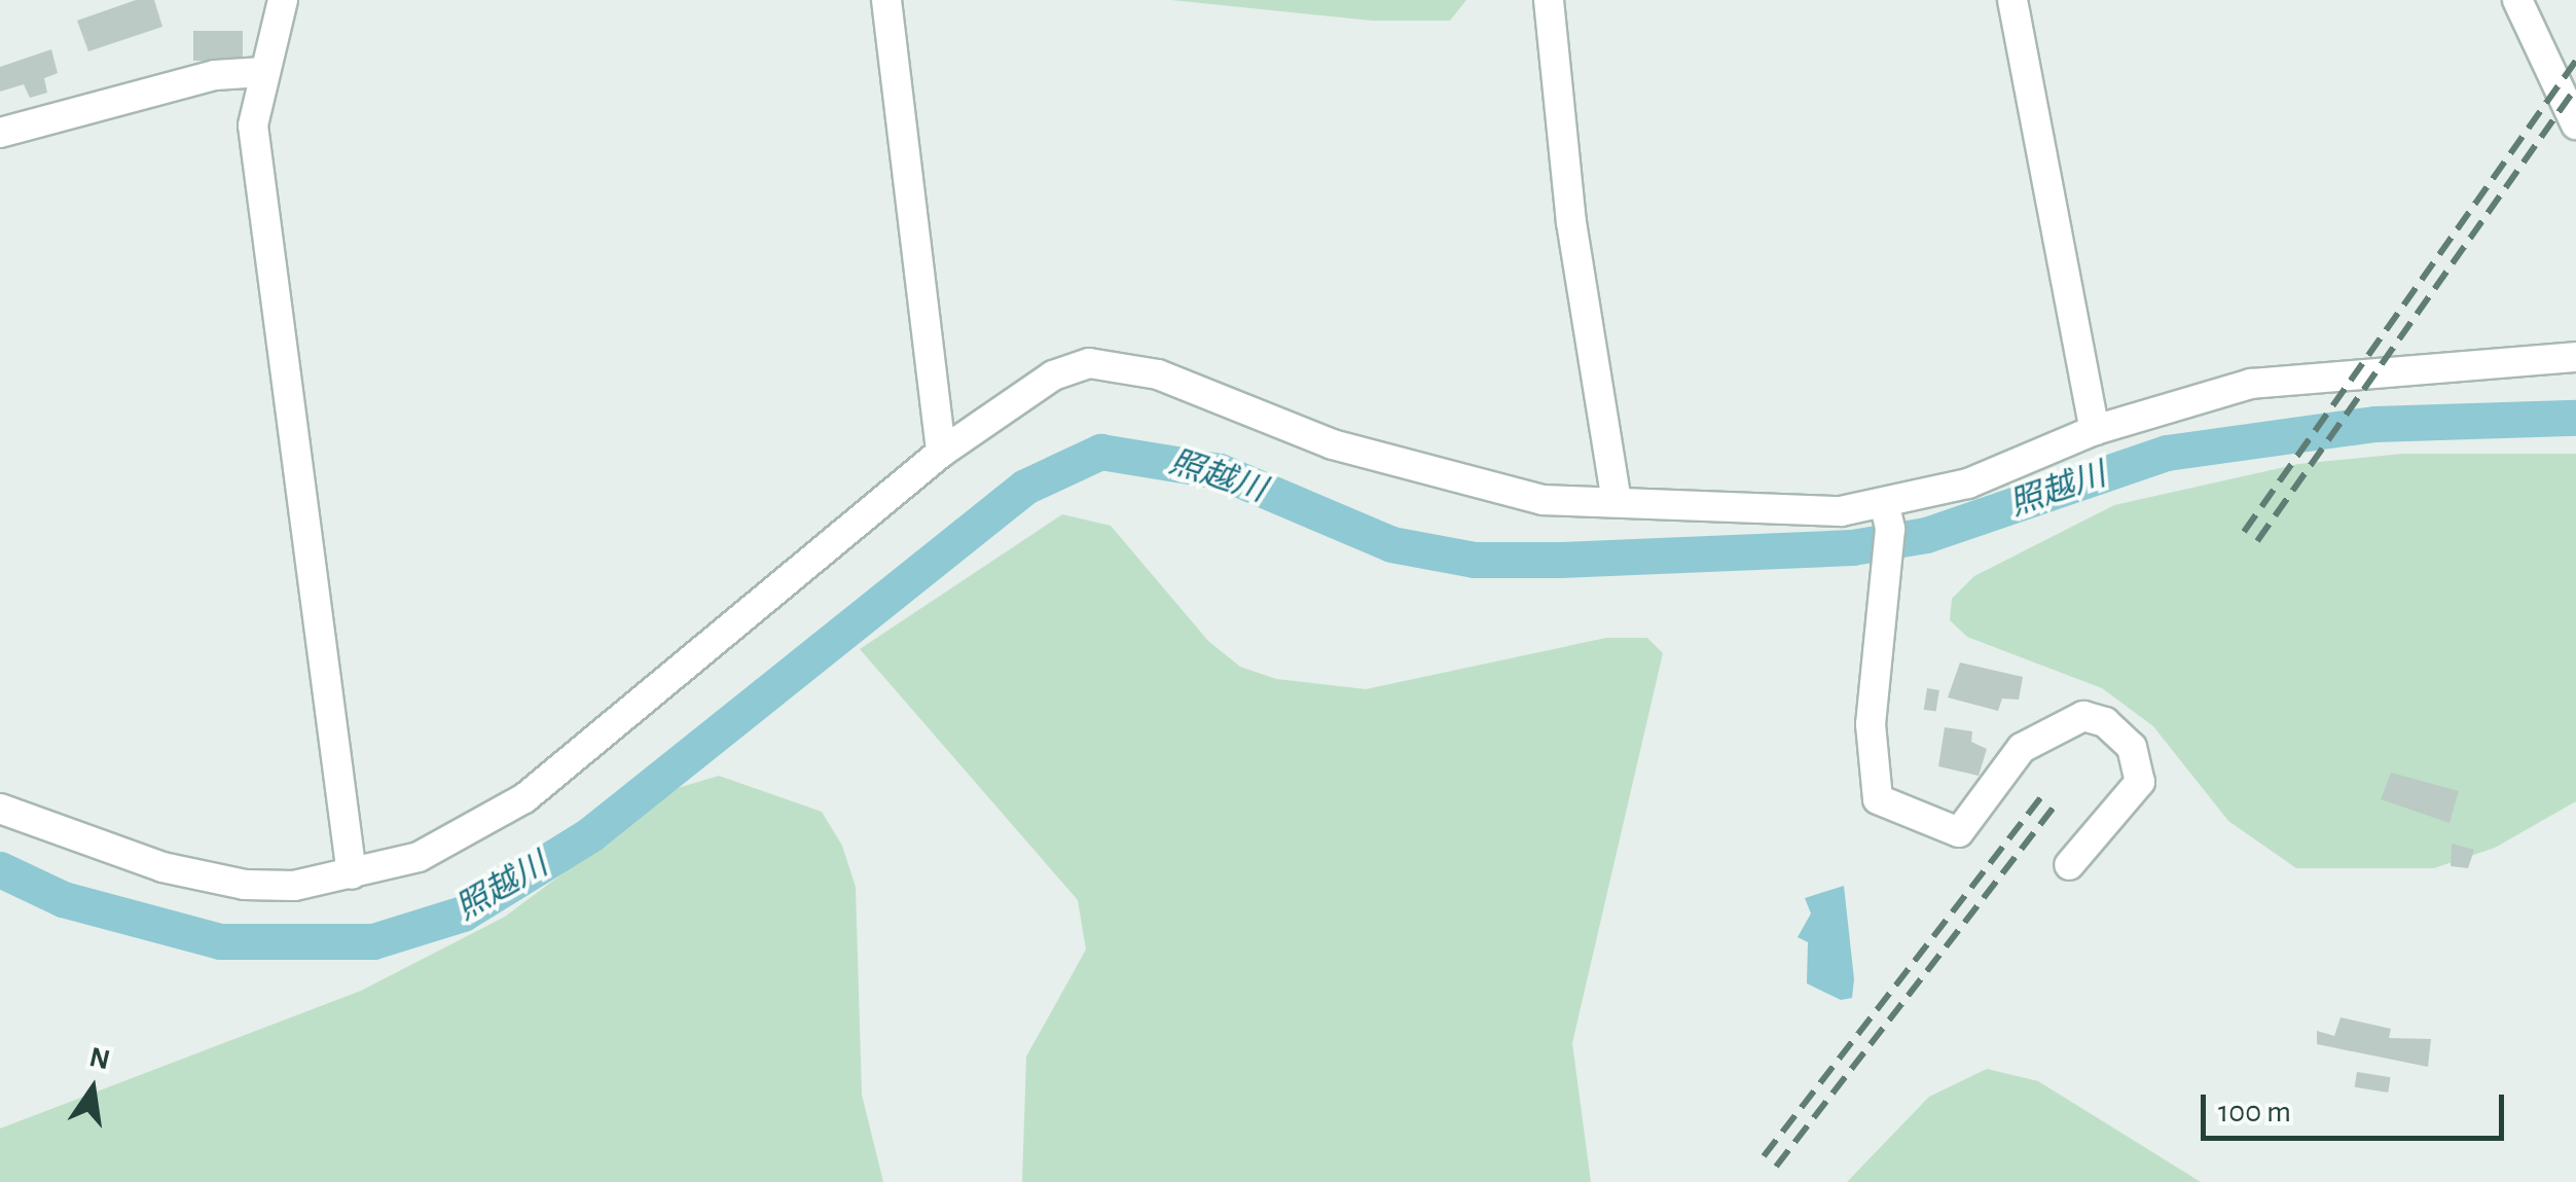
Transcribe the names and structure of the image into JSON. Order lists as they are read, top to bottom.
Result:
{
  "water": ["照越川"],
  "scale_bar": "100 m",
  "north": "top"
}
